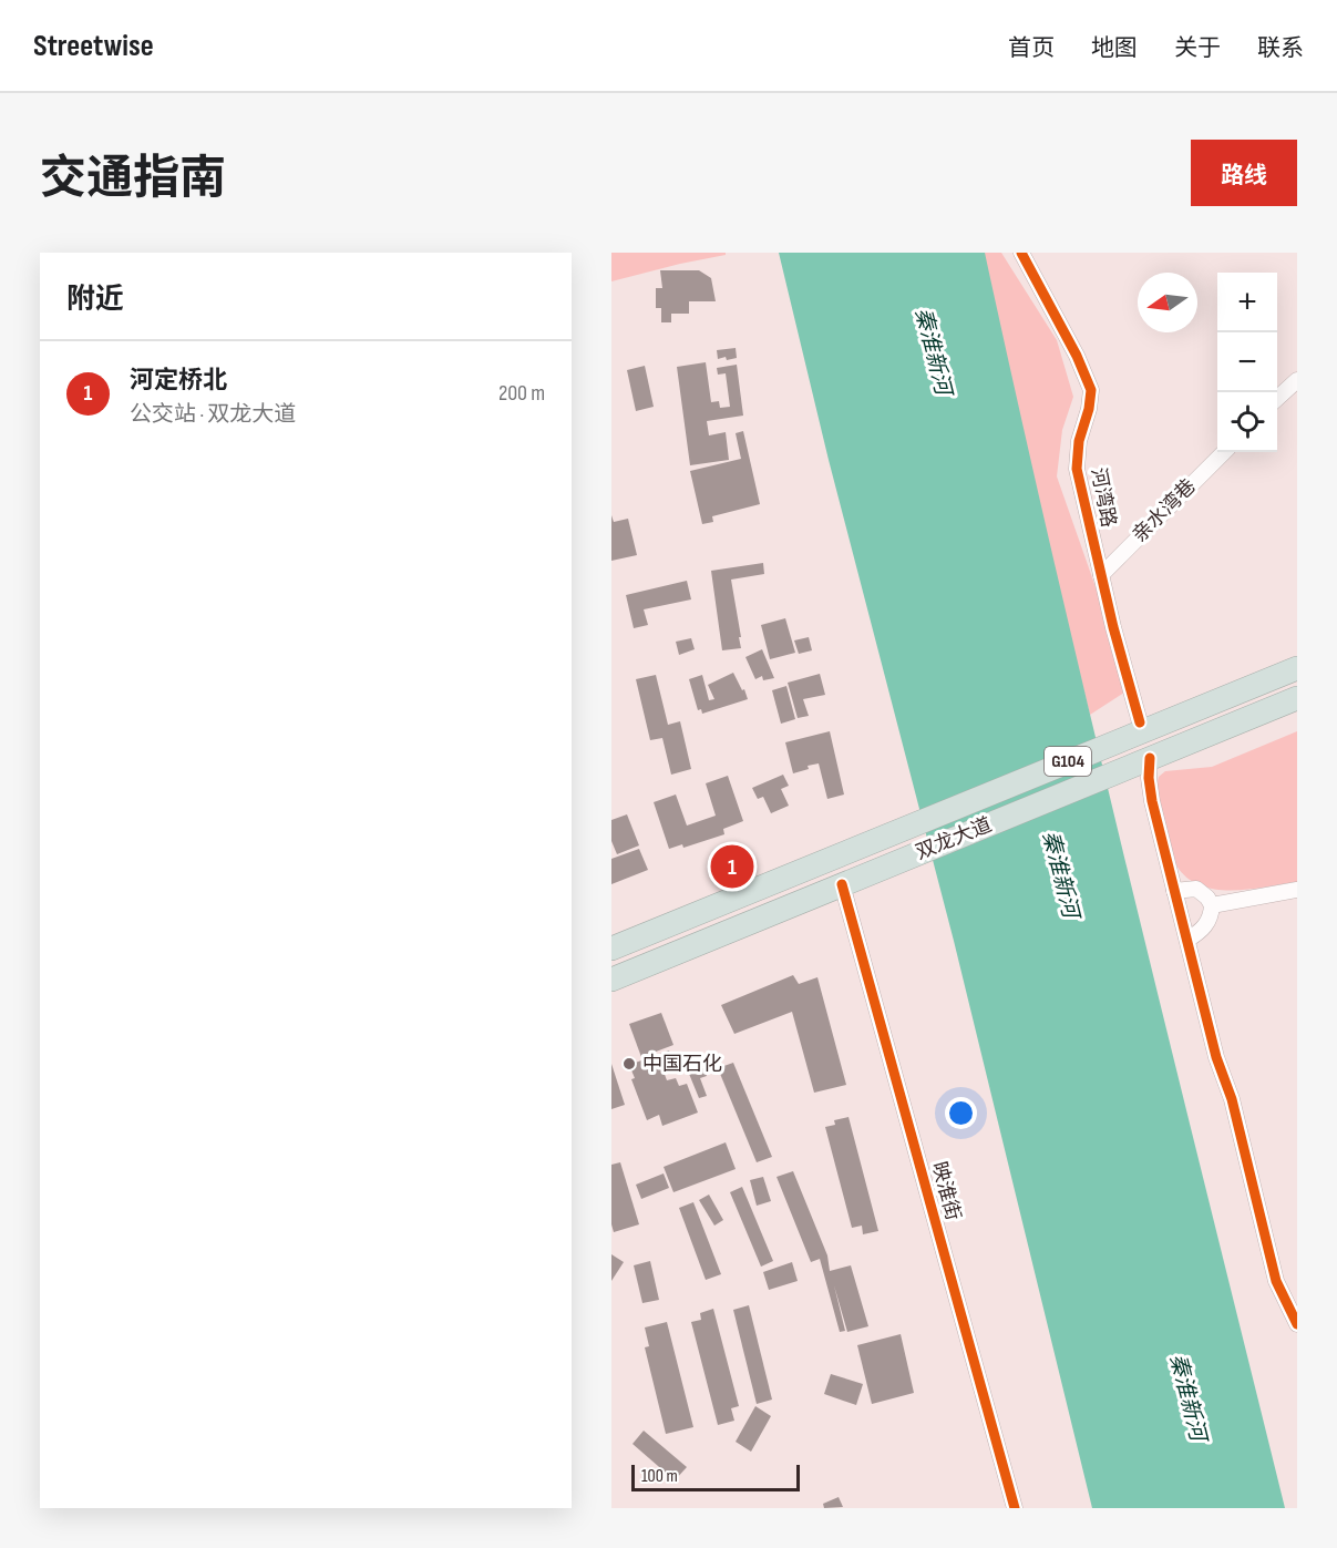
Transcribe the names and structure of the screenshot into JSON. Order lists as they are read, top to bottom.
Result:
{
  "streets": {
    "highway": ["G104", "双龙大道"],
    "street": ["河湾路", "亲水湾巷", "映淮街"]
  },
  "crossings": [
    ["河湾路", "亲水湾巷"],
    ["河湾路", "双龙大道"],
    ["G104", "双龙大道"],
    ["G104", "映淮街"],
    ["双龙大道", "映淮街"]
  ],
  "water": ["秦淮新河"],
  "places": ["中国石化"],
  "scale_bar": "100 m",
  "north": "left",
  "page": {
    "header": "Streetwise",
    "nav": [
      "首页",
      "地图",
      "关于",
      "联系"
    ],
    "title": "交通指南",
    "buttons": "路线",
    "heading": "附近",
    "map_buttons": ["+", "−"],
    "list": [
      {
        "mark": "1",
        "name": "河定桥北",
        "note": "公交站 · 双龙大道",
        "value": "200 m"
      }
    ],
    "pins": "1",
    "scale": "100 m"
  }
}
